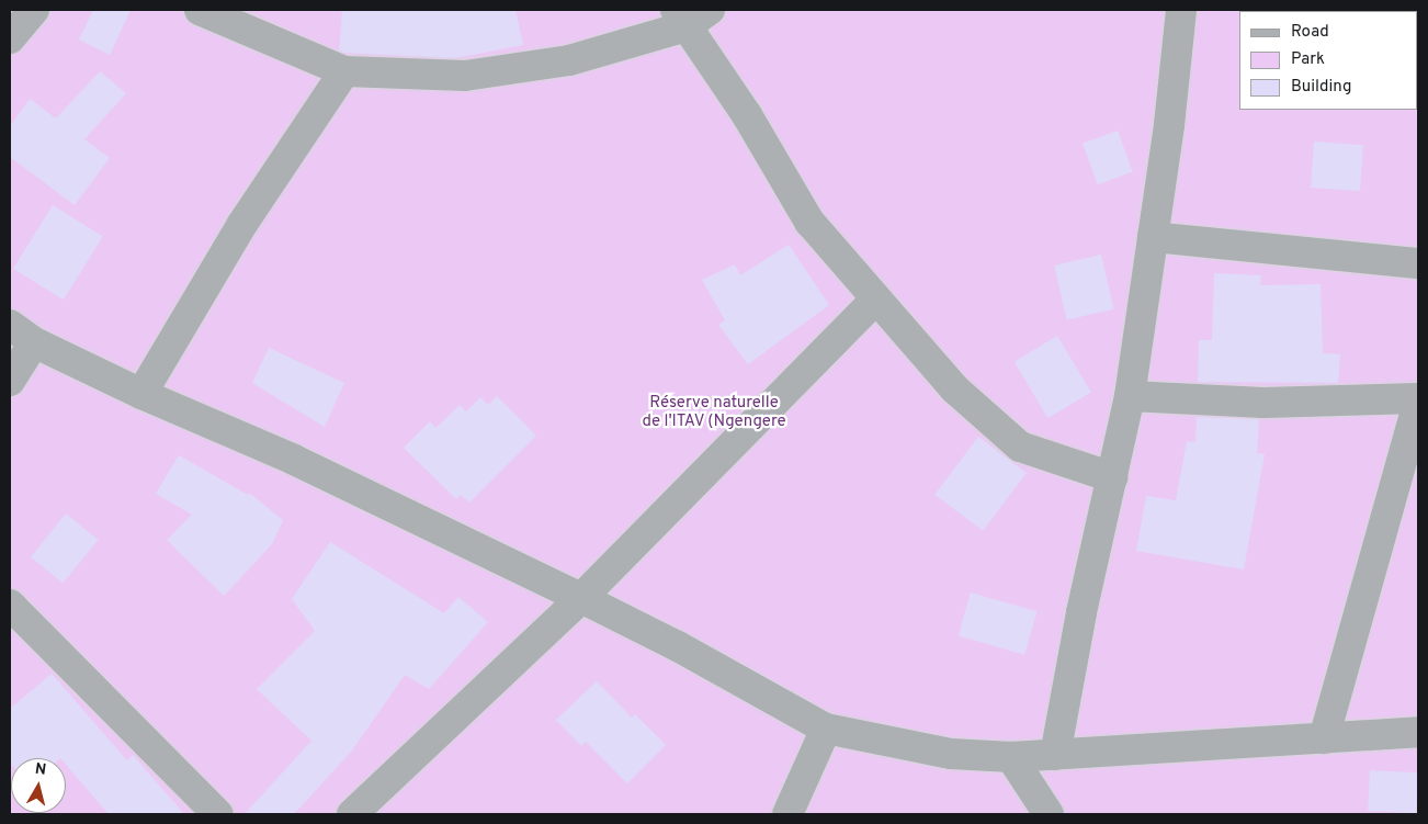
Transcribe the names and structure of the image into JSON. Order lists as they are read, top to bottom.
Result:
{
  "parks": ["Réserve naturelle de l'ITAV (Ngengere"],
  "legend": ["Road", "Park", "Building"],
  "north": "top"
}
